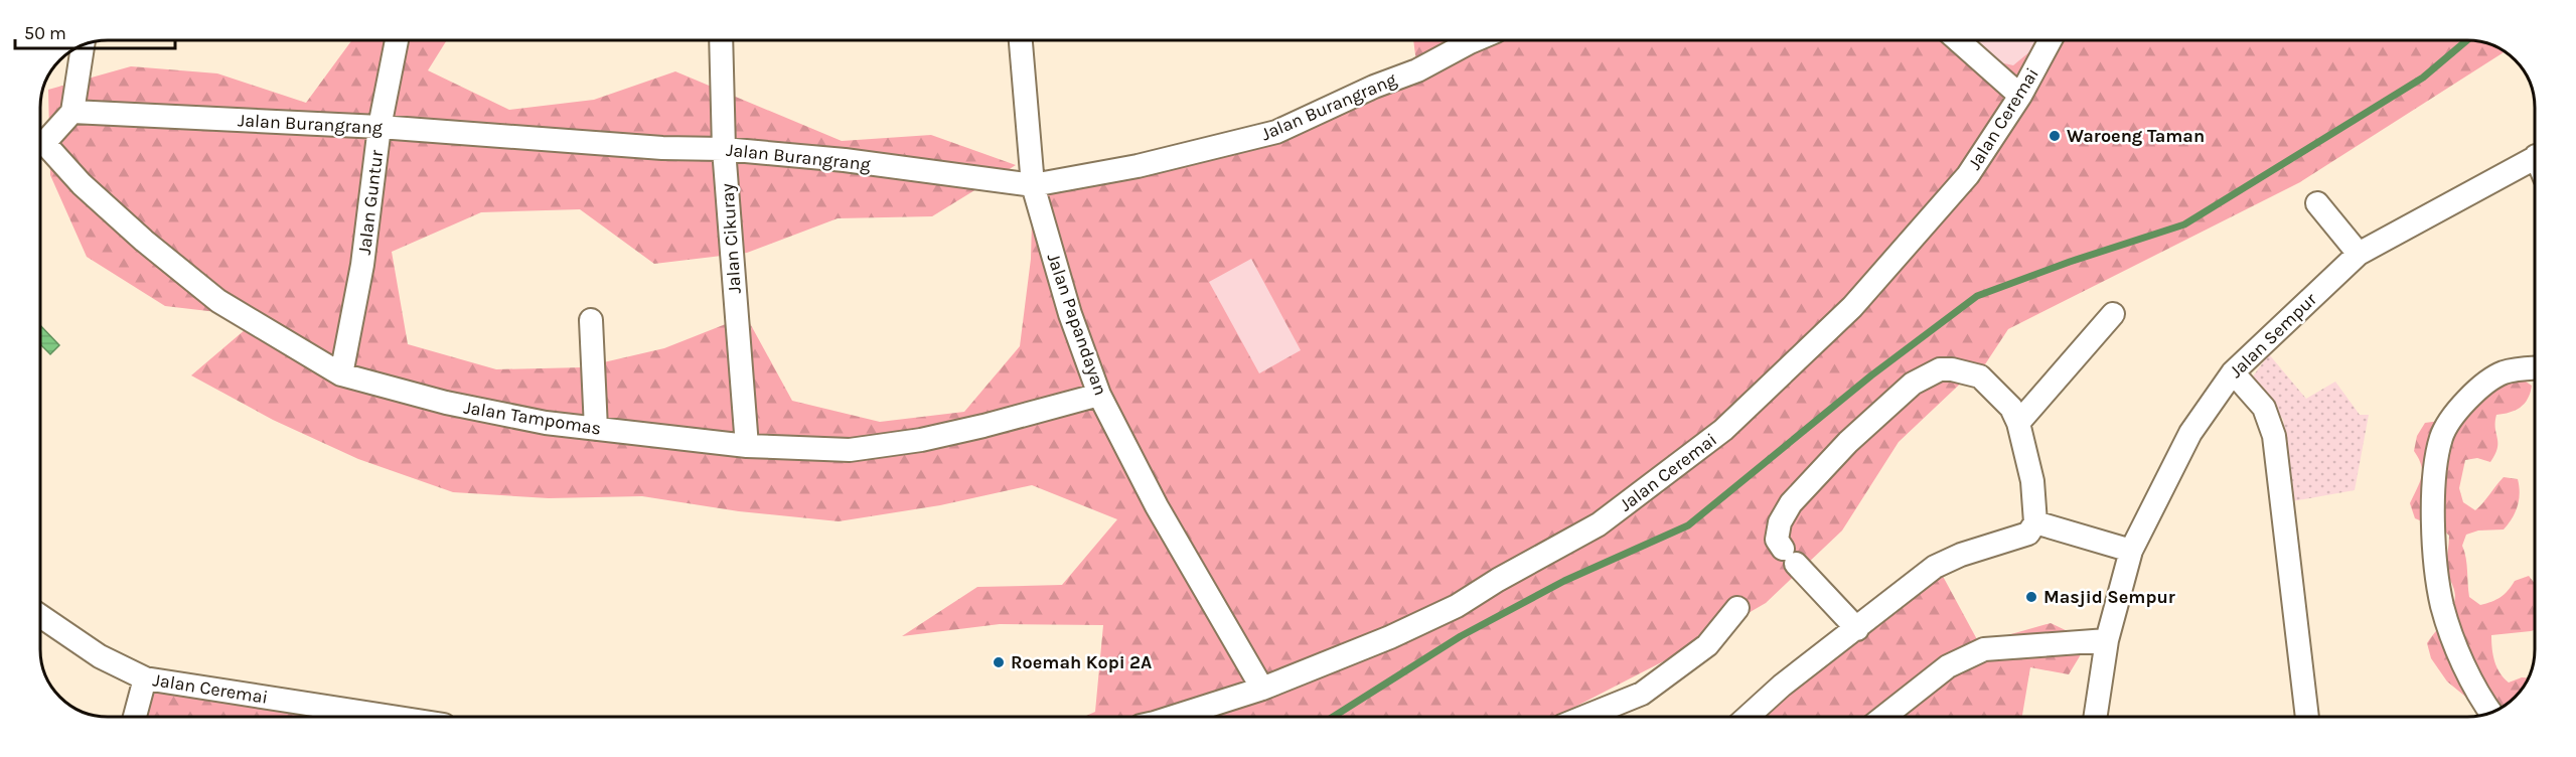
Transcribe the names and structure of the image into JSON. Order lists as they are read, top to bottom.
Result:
{
  "streets": {
    "street": [
      "Jalan Burangrang",
      "Jalan Ceremai",
      "Jalan Guntur",
      "Jalan Cikuray",
      "Jalan Papandayan",
      "Jalan Sempur",
      "Jalan Tampomas"
    ]
  },
  "crossings": [
    ["Jalan Burangrang", "Jalan Guntur"],
    ["Jalan Burangrang", "Jalan Cikuray"],
    ["Jalan Burangrang", "Jalan Papandayan"],
    ["Jalan Ceremai", "Jalan Papandayan"],
    ["Jalan Guntur", "Jalan Tampomas"],
    ["Jalan Cikuray", "Jalan Tampomas"],
    ["Jalan Papandayan", "Jalan Tampomas"]
  ],
  "places": ["Waroeng Taman", "Masjid Sempur", "Roemah Kopi 2A"],
  "scale_bar": "50 m"
}
